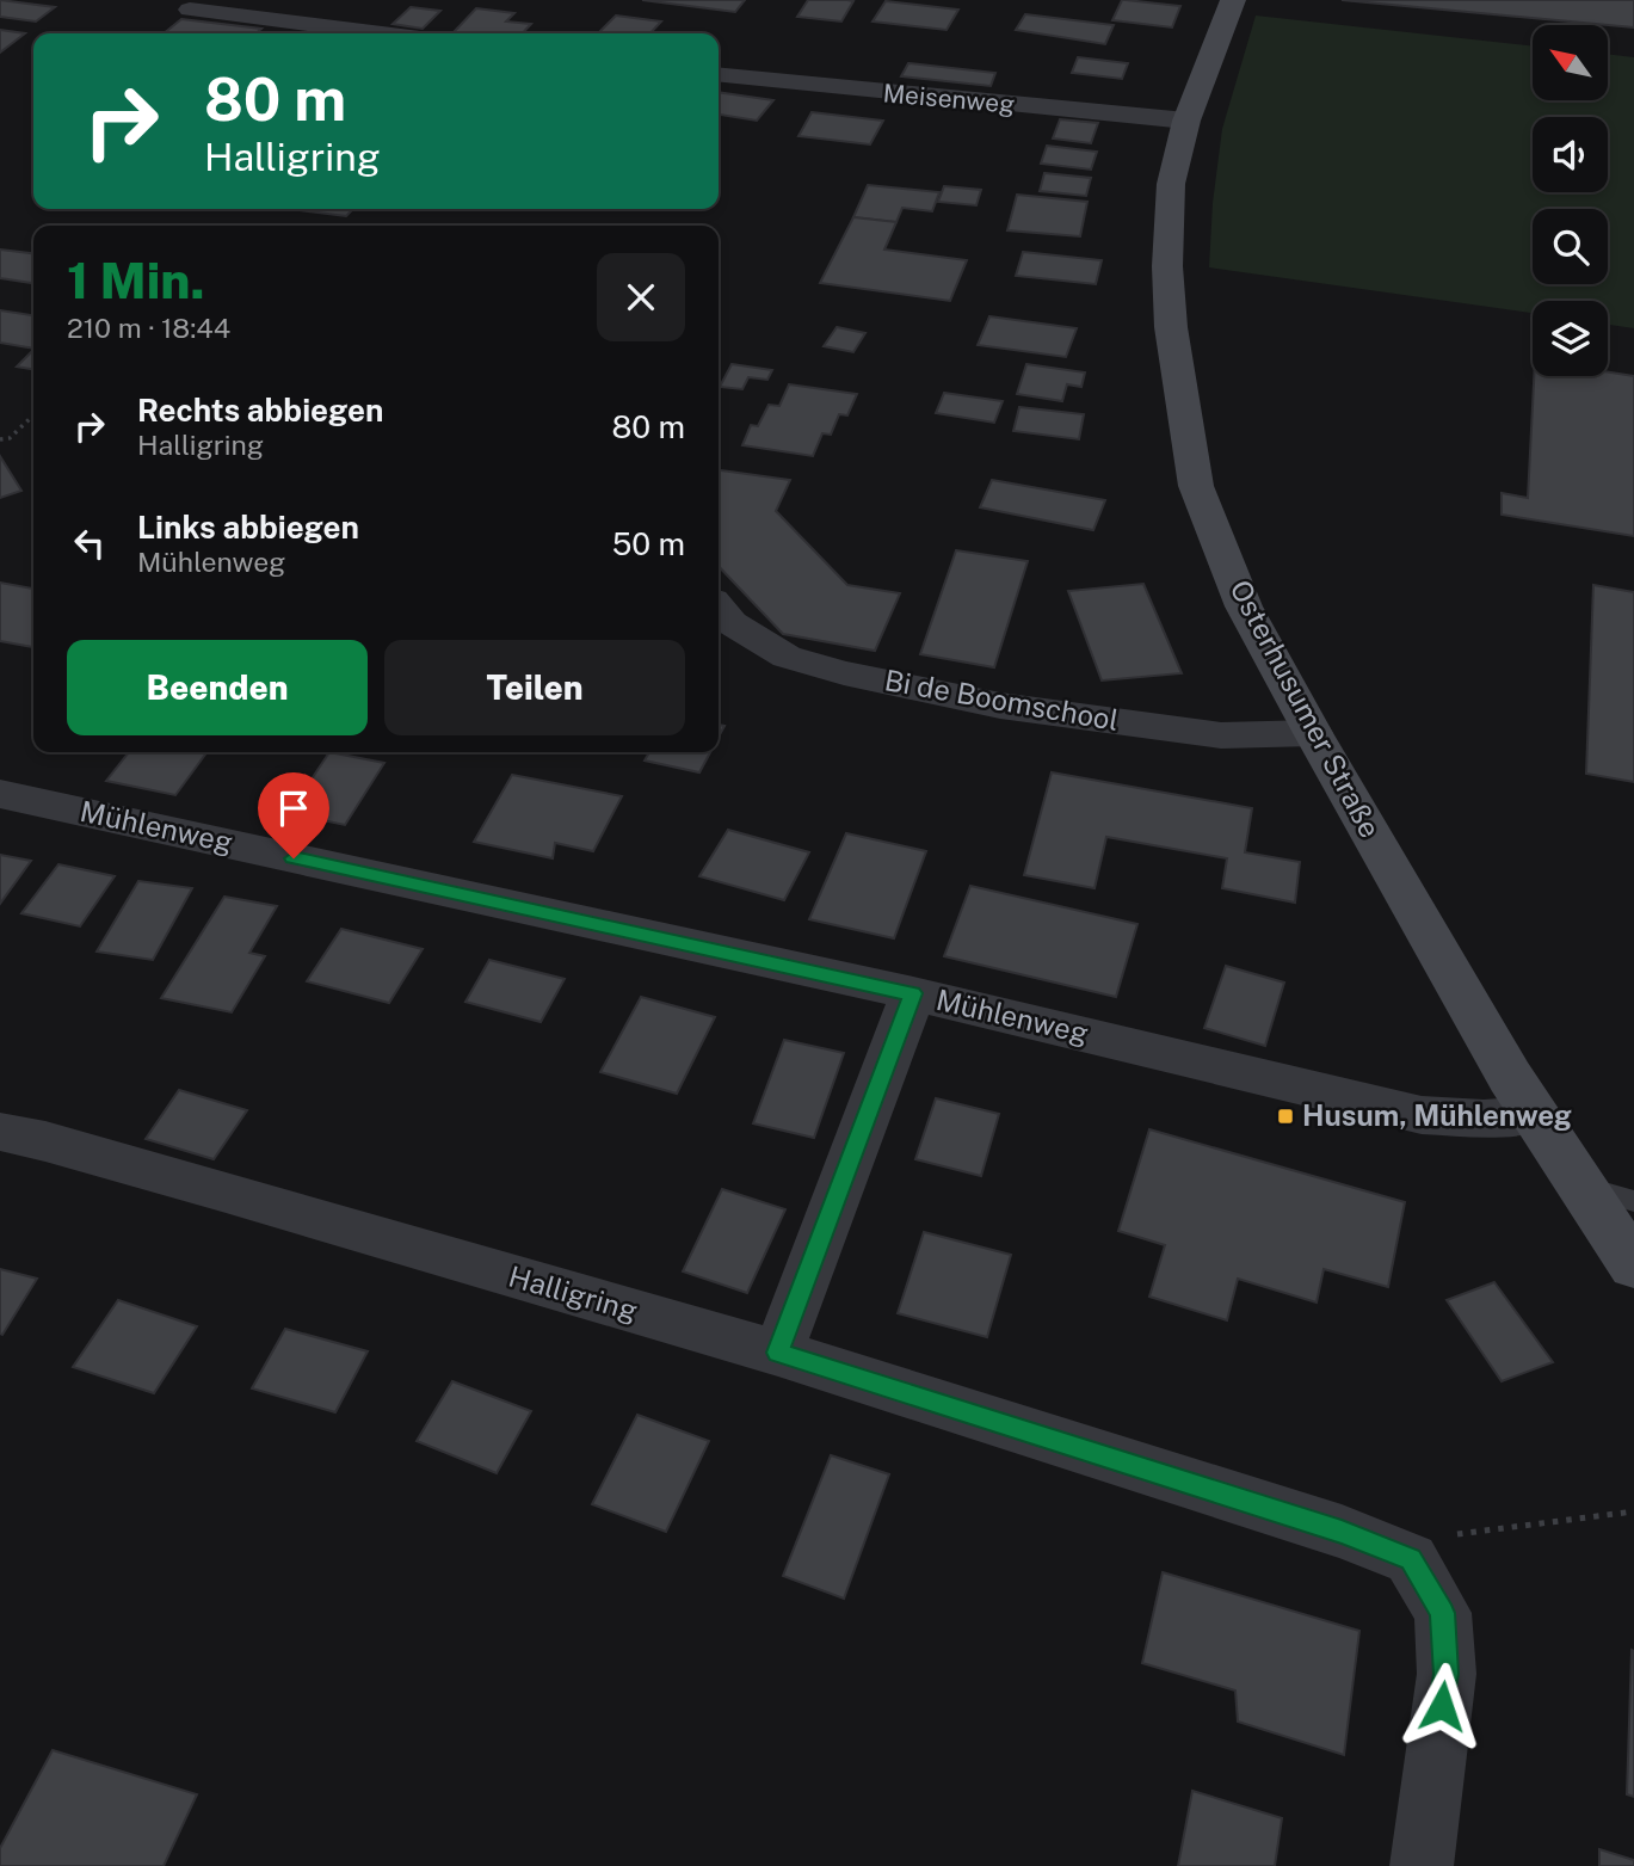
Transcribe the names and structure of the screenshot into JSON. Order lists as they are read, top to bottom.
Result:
{
  "streets": {
    "street": [
      "Meisenweg",
      "Bi de Boomschool",
      "Osterhusumer Straße",
      "Mühlenweg",
      "Halligring"
    ]
  },
  "crossings": [
    ["Meisenweg", "Osterhusumer Straße"],
    ["Bi de Boomschool", "Osterhusumer Straße"],
    ["Osterhusumer Straße", "Mühlenweg"]
  ],
  "places": {
    "transit": ["Husum, Mühlenweg"]
  },
  "north": "top left",
  "page": {
    "turn": ["80 m", "Halligring"],
    "heading": ["1 Min.", "210 m · 18:44"],
    "list": [
      {
        "name": "Rechts abbiegen",
        "note": "Halligring",
        "value": "80 m"
      },
      {
        "name": "Links abbiegen",
        "note": "Mühlenweg",
        "value": "50 m"
      }
    ],
    "buttons": ["Beenden", "Teilen"]
  }
}
